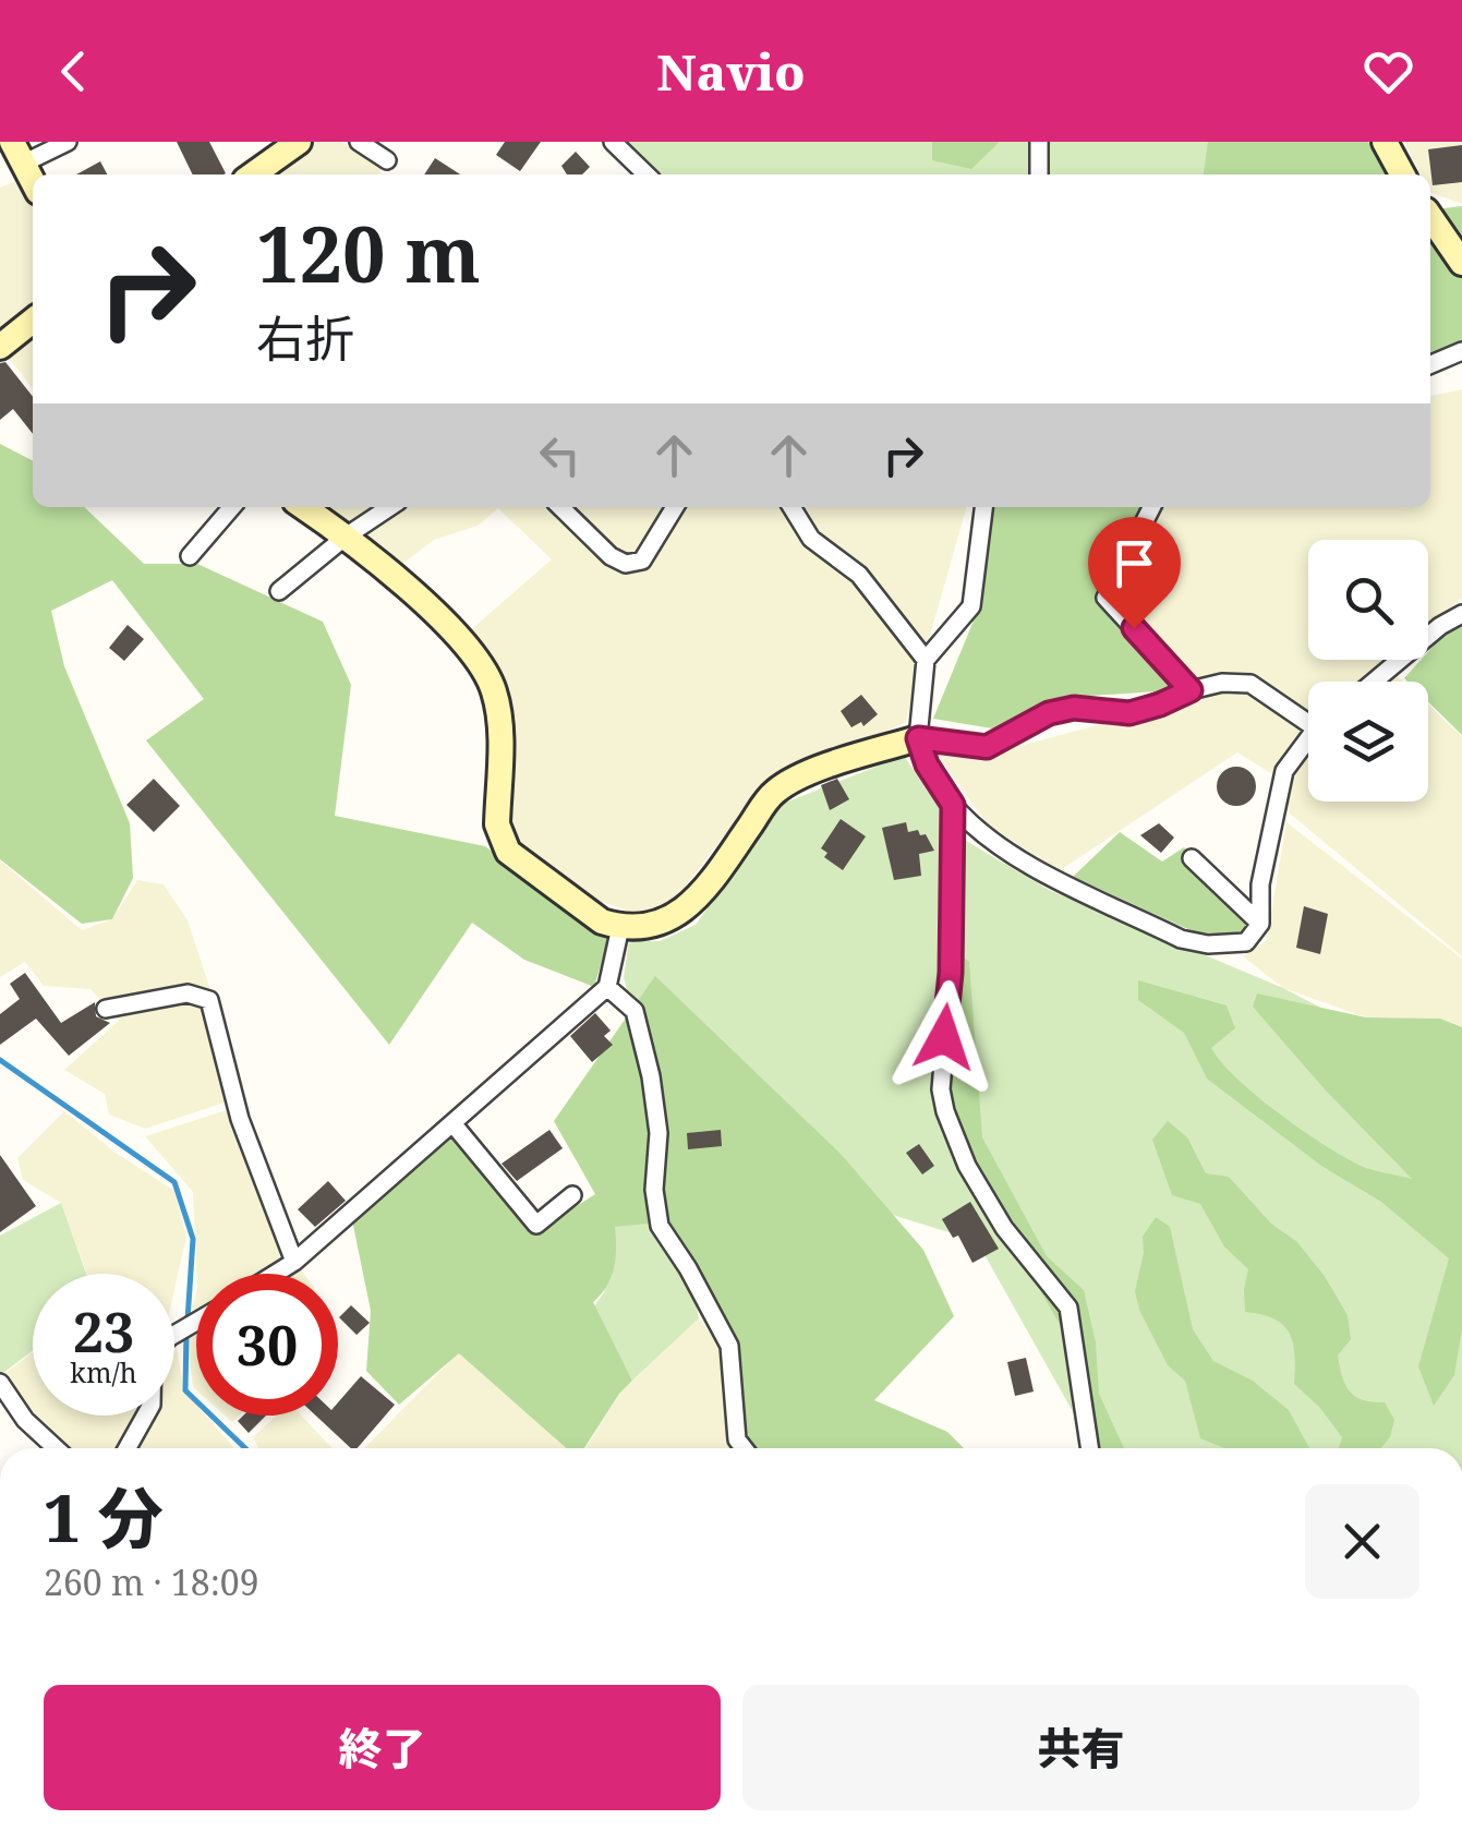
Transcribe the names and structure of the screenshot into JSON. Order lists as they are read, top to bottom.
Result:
{
  "page": {
    "header": "Navio",
    "turn": ["120 m", "右折"],
    "speed": "23 km/h",
    "limit": "30",
    "heading": ["1 分", "260 m · 18:09"],
    "buttons": ["終了", "共有"]
  }
}
